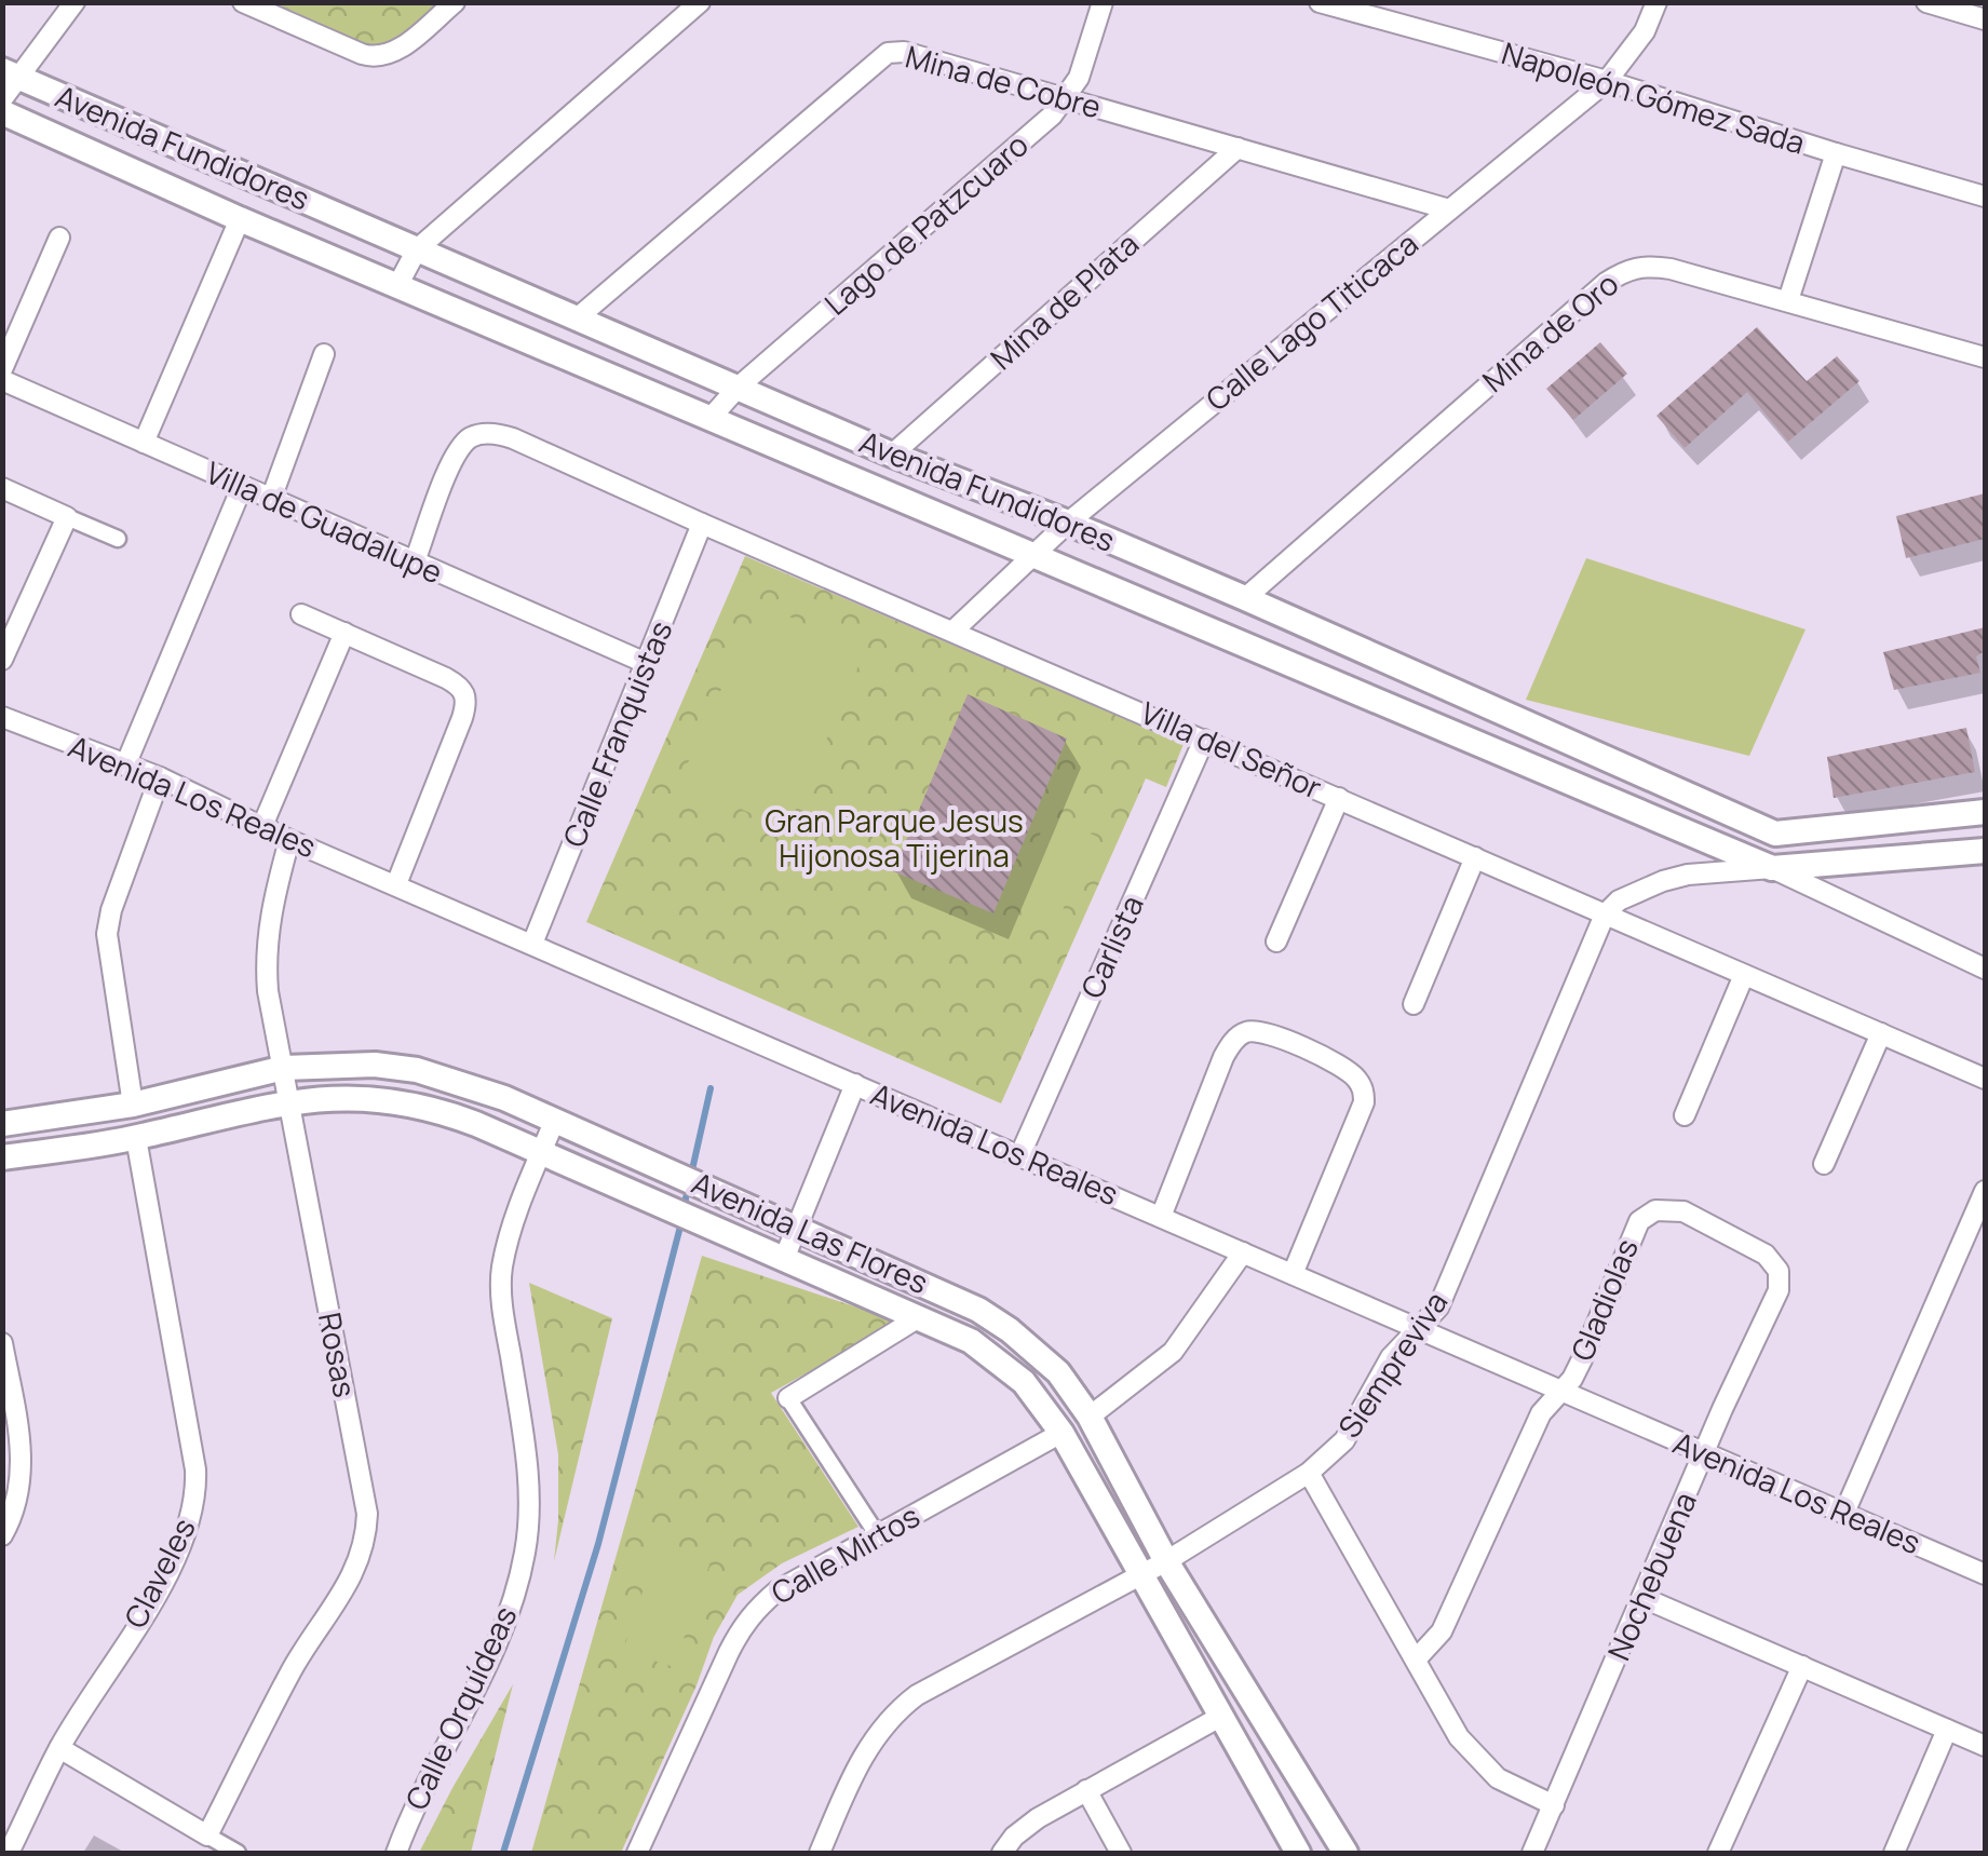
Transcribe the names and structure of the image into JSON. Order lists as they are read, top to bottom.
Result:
{
  "streets": {
    "street": [
      "Mina de Cobre",
      "Napoleón Gómez Sada",
      "Avenida Fundidores",
      "Lago de Patzcuaro",
      "Mina de Plata",
      "Calle Lago Titicaca",
      "Mina de Oro",
      "Villa de Guadalupe",
      "Calle Franquistas",
      "Villa del Señor",
      "Avenida Los Reales",
      "Carlista",
      "Avenida Las Flores",
      "Gladiolas",
      "Rosas",
      "Siempreviva",
      "Calle Mirtos",
      "Claveles",
      "Nochebuena",
      "Calle Orquídeas"
    ]
  },
  "crossings": [
    ["Mina de Cobre", "Avenida Fundidores"],
    ["Mina de Cobre", "Lago de Patzcuaro"],
    ["Mina de Cobre", "Mina de Plata"],
    ["Mina de Cobre", "Calle Lago Titicaca"],
    ["Napoleón Gómez Sada", "Calle Lago Titicaca"],
    ["Avenida Fundidores", "Lago de Patzcuaro"],
    ["Avenida Fundidores", "Mina de Plata"],
    ["Avenida Fundidores", "Calle Lago Titicaca"],
    ["Avenida Fundidores", "Mina de Oro"],
    ["Calle Lago Titicaca", "Villa del Señor"],
    ["Villa de Guadalupe", "Calle Franquistas"],
    ["Villa de Guadalupe", "Villa del Señor"],
    ["Calle Franquistas", "Villa del Señor"],
    ["Calle Franquistas", "Avenida Los Reales"],
    ["Villa del Señor", "Carlista"],
    ["Villa del Señor", "Siempreviva"],
    ["Avenida Los Reales", "Carlista"],
    ["Avenida Los Reales", "Gladiolas"],
    ["Avenida Los Reales", "Rosas"],
    ["Avenida Los Reales", "Siempreviva"],
    ["Avenida Los Reales", "Nochebuena"],
    ["Avenida Las Flores", "Rosas"],
    ["Avenida Las Flores", "Siempreviva"],
    ["Avenida Las Flores", "Calle Mirtos"],
    ["Avenida Las Flores", "Claveles"],
    ["Avenida Las Flores", "Calle Orquídeas"],
    ["Gladiolas", "Nochebuena"]
  ],
  "parks": ["Gran Parque Jesus Hijonosa Tijerina"]
}
